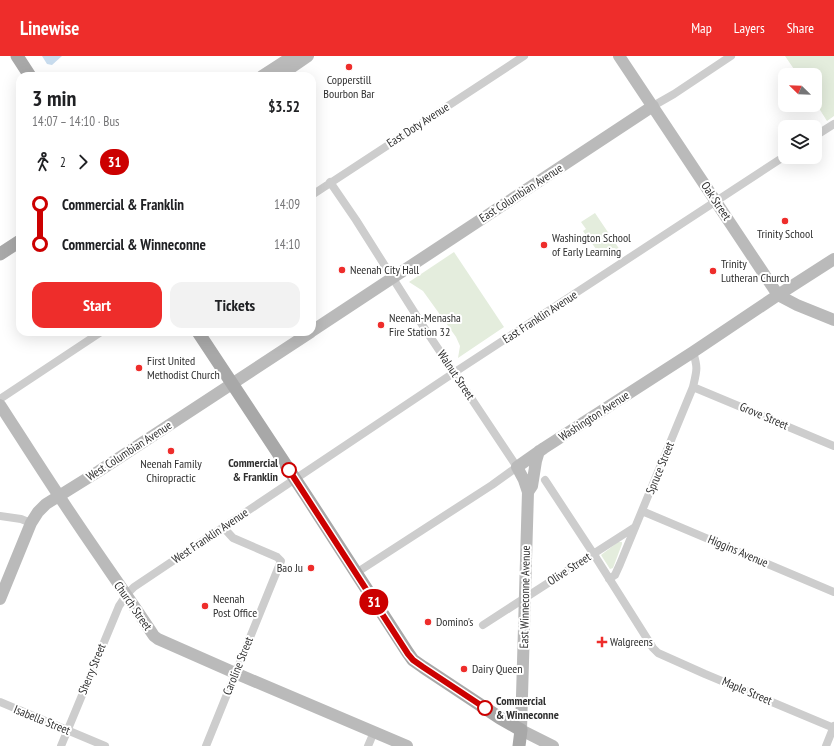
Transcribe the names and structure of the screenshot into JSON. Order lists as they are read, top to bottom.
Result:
{
  "streets": {
    "main road": [
      "East Columbian Avenue",
      "Oak Street",
      "Washington Avenue",
      "West Columbian Avenue",
      "East Winneconne Avenue",
      "Church Street"
    ],
    "street": [
      "East Doty Avenue",
      "East Franklin Avenue",
      "Walnut Street",
      "Grove Street",
      "Spruce Street",
      "West Franklin Avenue",
      "Higgins Avenue",
      "Olive Street",
      "Caroline Street",
      "Sherry Street",
      "Maple Street",
      "Isabella Street"
    ]
  },
  "crossings": [
    ["East Doty Avenue", "Walnut Street"],
    ["East Columbian Avenue", "Oak Street"],
    ["East Columbian Avenue", "Walnut Street"],
    ["East Columbian Avenue", "West Columbian Avenue"],
    ["Oak Street", "East Franklin Avenue"],
    ["Oak Street", "Washington Avenue"],
    ["East Franklin Avenue", "Walnut Street"],
    ["East Franklin Avenue", "West Franklin Avenue"],
    ["Walnut Street", "Washington Avenue"],
    ["Walnut Street", "East Winneconne Avenue"],
    ["Washington Avenue", "Spruce Street"],
    ["Washington Avenue", "East Winneconne Avenue"],
    ["Grove Street", "Spruce Street"],
    ["West Columbian Avenue", "Church Street"],
    ["Spruce Street", "Higgins Avenue"],
    ["Spruce Street", "Olive Street"],
    ["Spruce Street", "Maple Street"],
    ["West Franklin Avenue", "Church Street"],
    ["West Franklin Avenue", "Caroline Street"],
    ["West Franklin Avenue", "Sherry Street"],
    ["Olive Street", "East Winneconne Avenue"],
    ["Church Street", "Caroline Street"],
    ["Church Street", "Sherry Street"],
    ["Sherry Street", "Isabella Street"]
  ],
  "places": {
    "other": [
      "Copperstill Bourbon Bar",
      "Trinity School",
      "Washington School of Early Learning",
      "Neenah City Hall",
      "Trinity Lutheran Church",
      "Neenah-Menasha Fire Station 32",
      "First United Methodist Church",
      "Neenah Family Chiropractic",
      "Commercial & Franklin",
      "Bao Ju",
      "Neenah Post Office",
      "Domino's",
      "Dairy Queen",
      "Commercial & Winneconne"
    ],
    "health": ["Walgreens"]
  },
  "lines": ["bus line 31"],
  "north": "top left",
  "page": {
    "header": "Linewise",
    "nav": ["Map", "Layers", "Share"],
    "on_map": "31",
    "heading": ["3 min", "14:07 – 14:10 · Bus", "$3.52"],
    "legs": ["2", "31"],
    "list": [
      {
        "name": "Commercial & Franklin",
        "value": "14:09"
      },
      {
        "name": "Commercial & Winneconne",
        "value": "14:10"
      }
    ],
    "buttons": ["Start", "Tickets"]
  }
}
